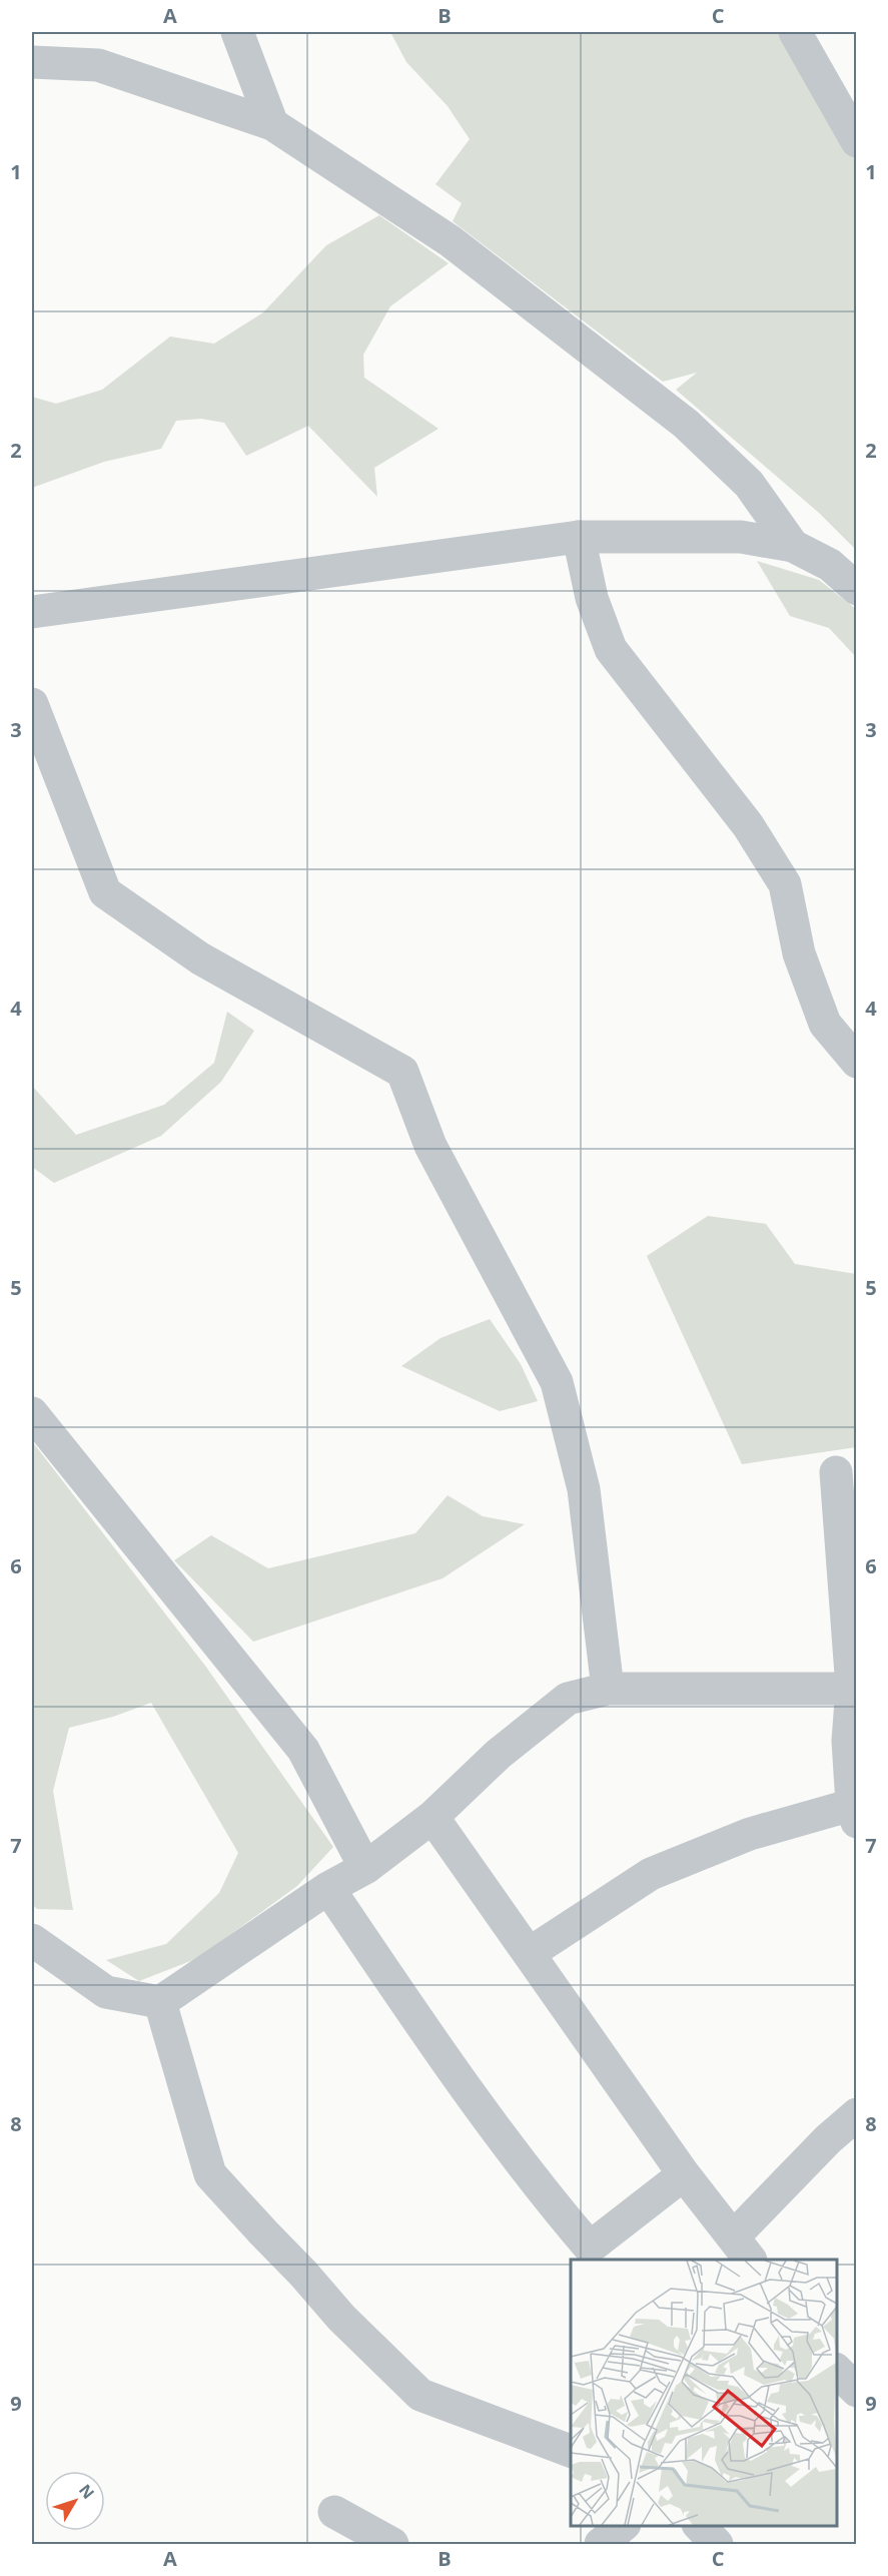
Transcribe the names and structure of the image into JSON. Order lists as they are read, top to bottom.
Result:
{
  "north": "top right",
  "grid": {
    "columns": ["A", "B", "C"],
    "rows": [
      "1",
      "2",
      "3",
      "4",
      "5",
      "6",
      "7",
      "8",
      "9"
    ]
  }
}
